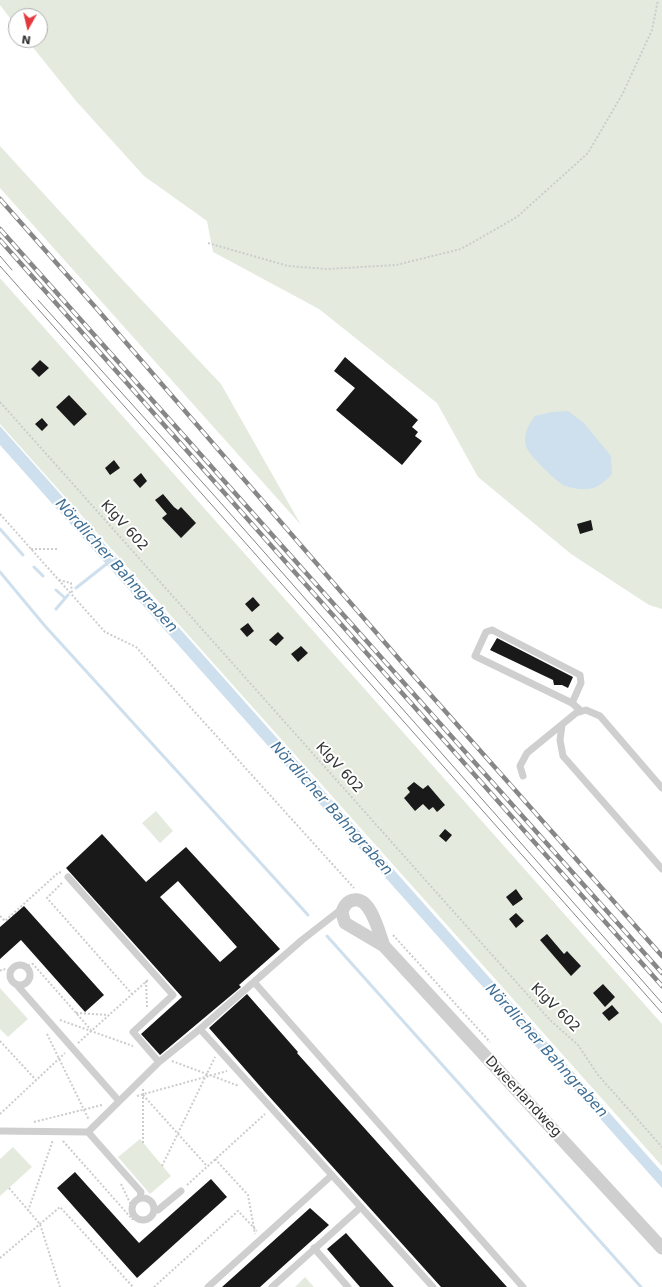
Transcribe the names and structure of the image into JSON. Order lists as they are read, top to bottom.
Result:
{
  "streets": {
    "street": ["Dweerlandweg"],
    "path": ["KlgV 602"]
  },
  "water": ["Nördlicher Bahngraben"],
  "north": "bottom"
}
